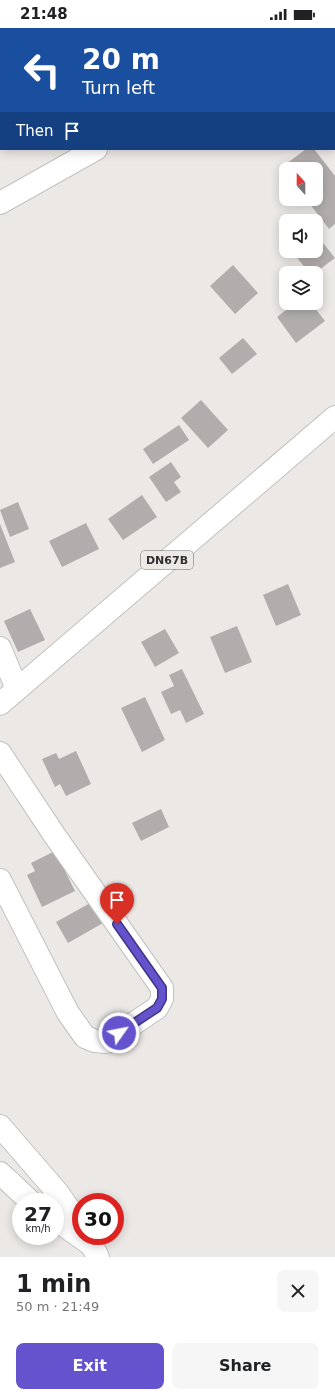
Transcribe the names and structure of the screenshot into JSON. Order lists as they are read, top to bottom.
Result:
{
  "streets": {
    "street": ["DN67B"]
  },
  "north": "top",
  "page": {
    "status": "21:48",
    "turn": ["20 m", "Turn left"],
    "then": "Then",
    "speed": "27 km/h",
    "limit": "30",
    "heading": ["1 min", "50 m · 21:49"],
    "buttons": ["Exit", "Share"]
  }
}
